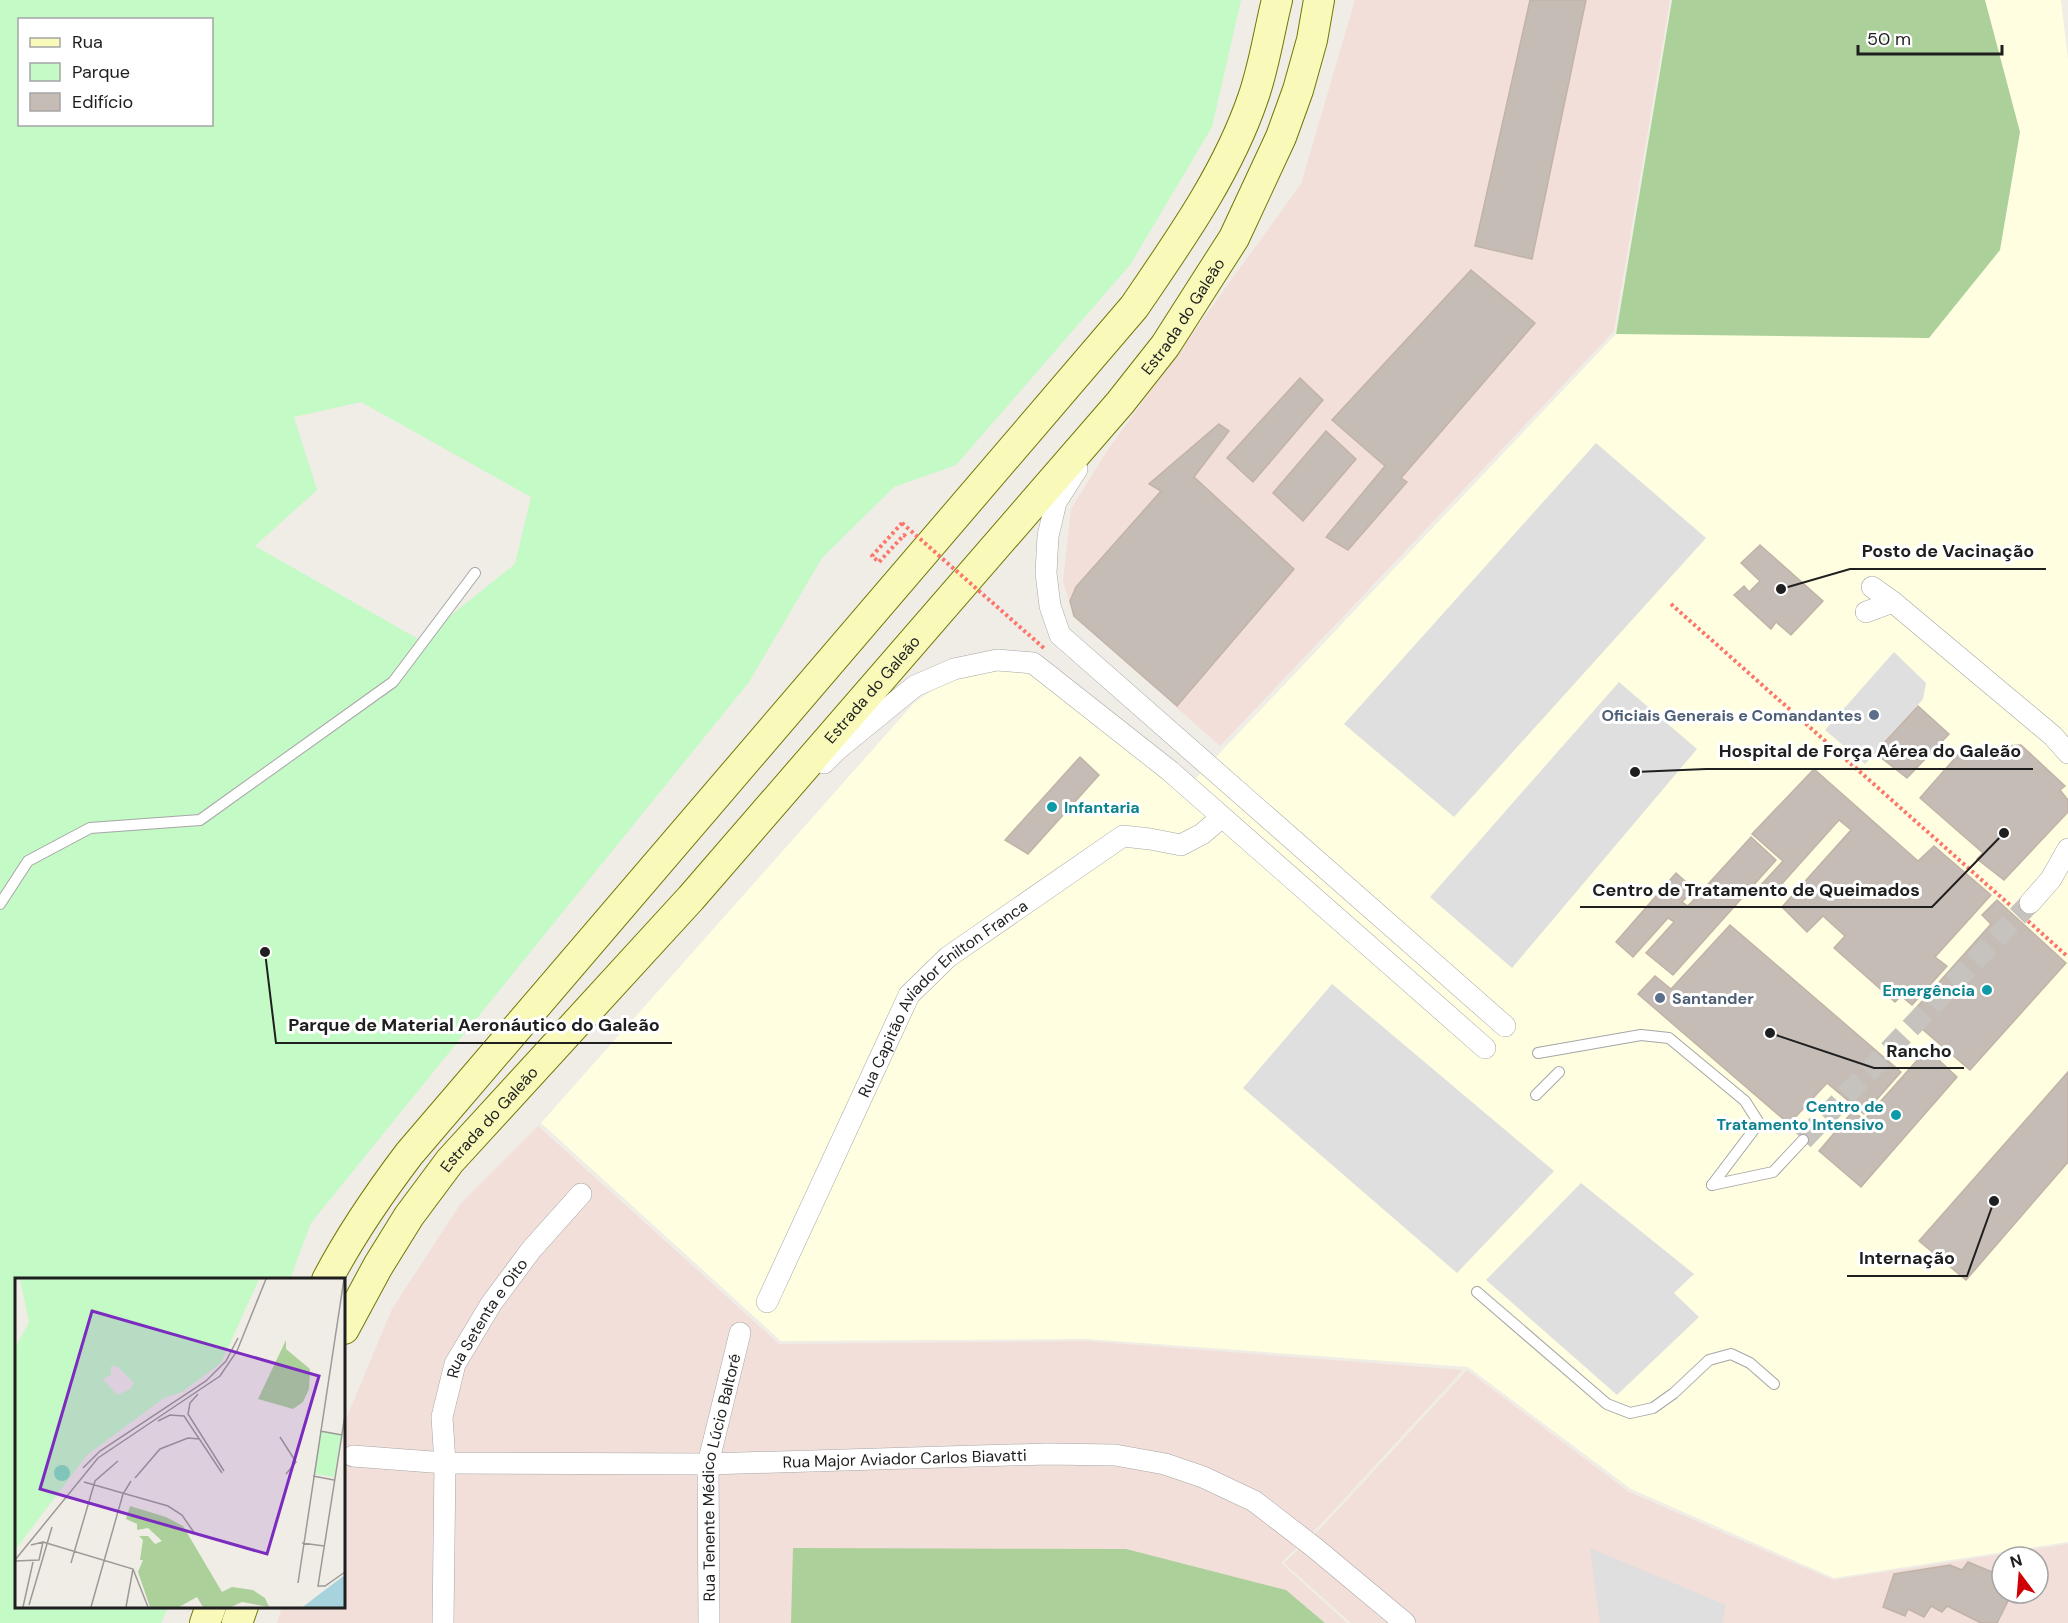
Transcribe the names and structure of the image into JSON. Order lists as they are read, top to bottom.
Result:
{
  "streets": {
    "main road": ["Estrada do Galeão"],
    "street": [
      "Rua Capitão Aviador Enilton Franca",
      "Rua Setenta e Oito",
      "Rua Major Aviador Carlos Biavatti",
      "Rua Tenente Médico Lúcio Baltoré"
    ]
  },
  "crossings": [
    ["Rua Setenta e Oito", "Rua Major Aviador Carlos Biavatti"],
    ["Rua Major Aviador Carlos Biavatti", "Rua Tenente Médico Lúcio Baltoré"]
  ],
  "places": [
    "Posto de Vacinação",
    "Oficiais Generais e Comandantes",
    "Hospital de Força Aérea do Galeão",
    "Infantaria",
    "Centro de Tratamento de Queimados",
    "Parque de Material Aeronáutico do Galeão",
    "Emergência",
    "Santander",
    "Rancho",
    "Centro de Tratamento Intensivo",
    "Internação"
  ],
  "legend": ["Rua", "Parque", "Edifício"],
  "scale_bar": "50 m",
  "north": "top"
}
